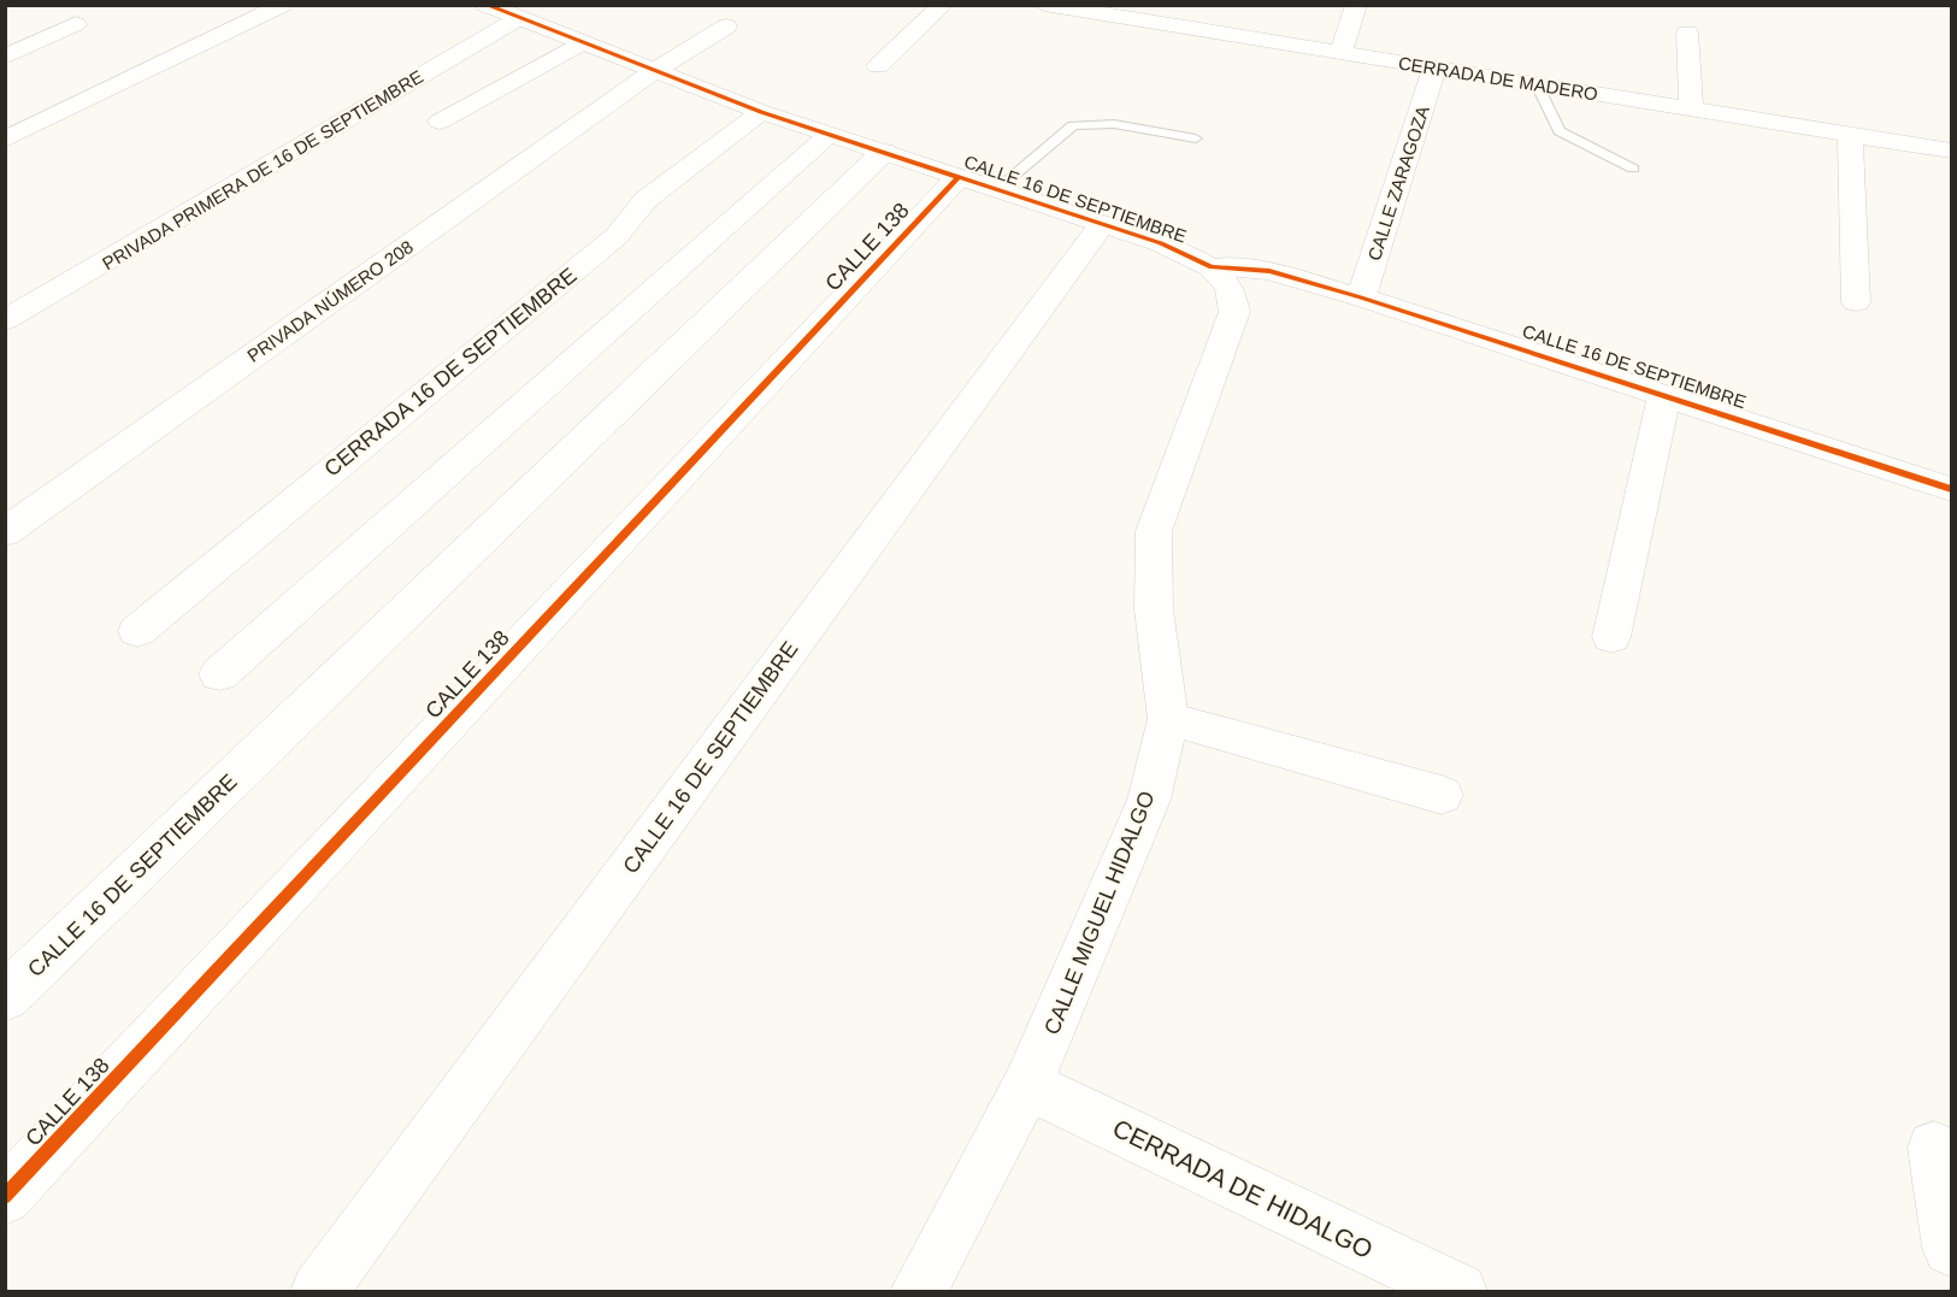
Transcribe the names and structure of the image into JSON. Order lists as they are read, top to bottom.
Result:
{
  "streets": {
    "street": [
      "CERRADA DE MADERO",
      "PRIVADA PRIMERA DE 16 DE SEPTIEMBRE",
      "CALLE ZARAGOZA",
      "CALLE 16 DE SEPTIEMBRE",
      "CALLE 138",
      "PRIVADA NÚMERO 208",
      "CERRADA 16 DE SEPTIEMBRE",
      "CALLE MIGUEL HIDALGO",
      "CERRADA DE HIDALGO"
    ]
  },
  "crossings": [
    ["CERRADA DE MADERO", "CALLE ZARAGOZA"],
    ["PRIVADA PRIMERA DE 16 DE SEPTIEMBRE", "CALLE 16 DE SEPTIEMBRE"],
    ["CALLE ZARAGOZA", "CALLE 16 DE SEPTIEMBRE"],
    ["CALLE 16 DE SEPTIEMBRE", "CALLE 138"],
    ["CALLE 16 DE SEPTIEMBRE", "PRIVADA NÚMERO 208"],
    ["CALLE 16 DE SEPTIEMBRE", "CERRADA 16 DE SEPTIEMBRE"],
    ["CALLE 16 DE SEPTIEMBRE", "CALLE MIGUEL HIDALGO"],
    ["CALLE MIGUEL HIDALGO", "CERRADA DE HIDALGO"]
  ]
}
